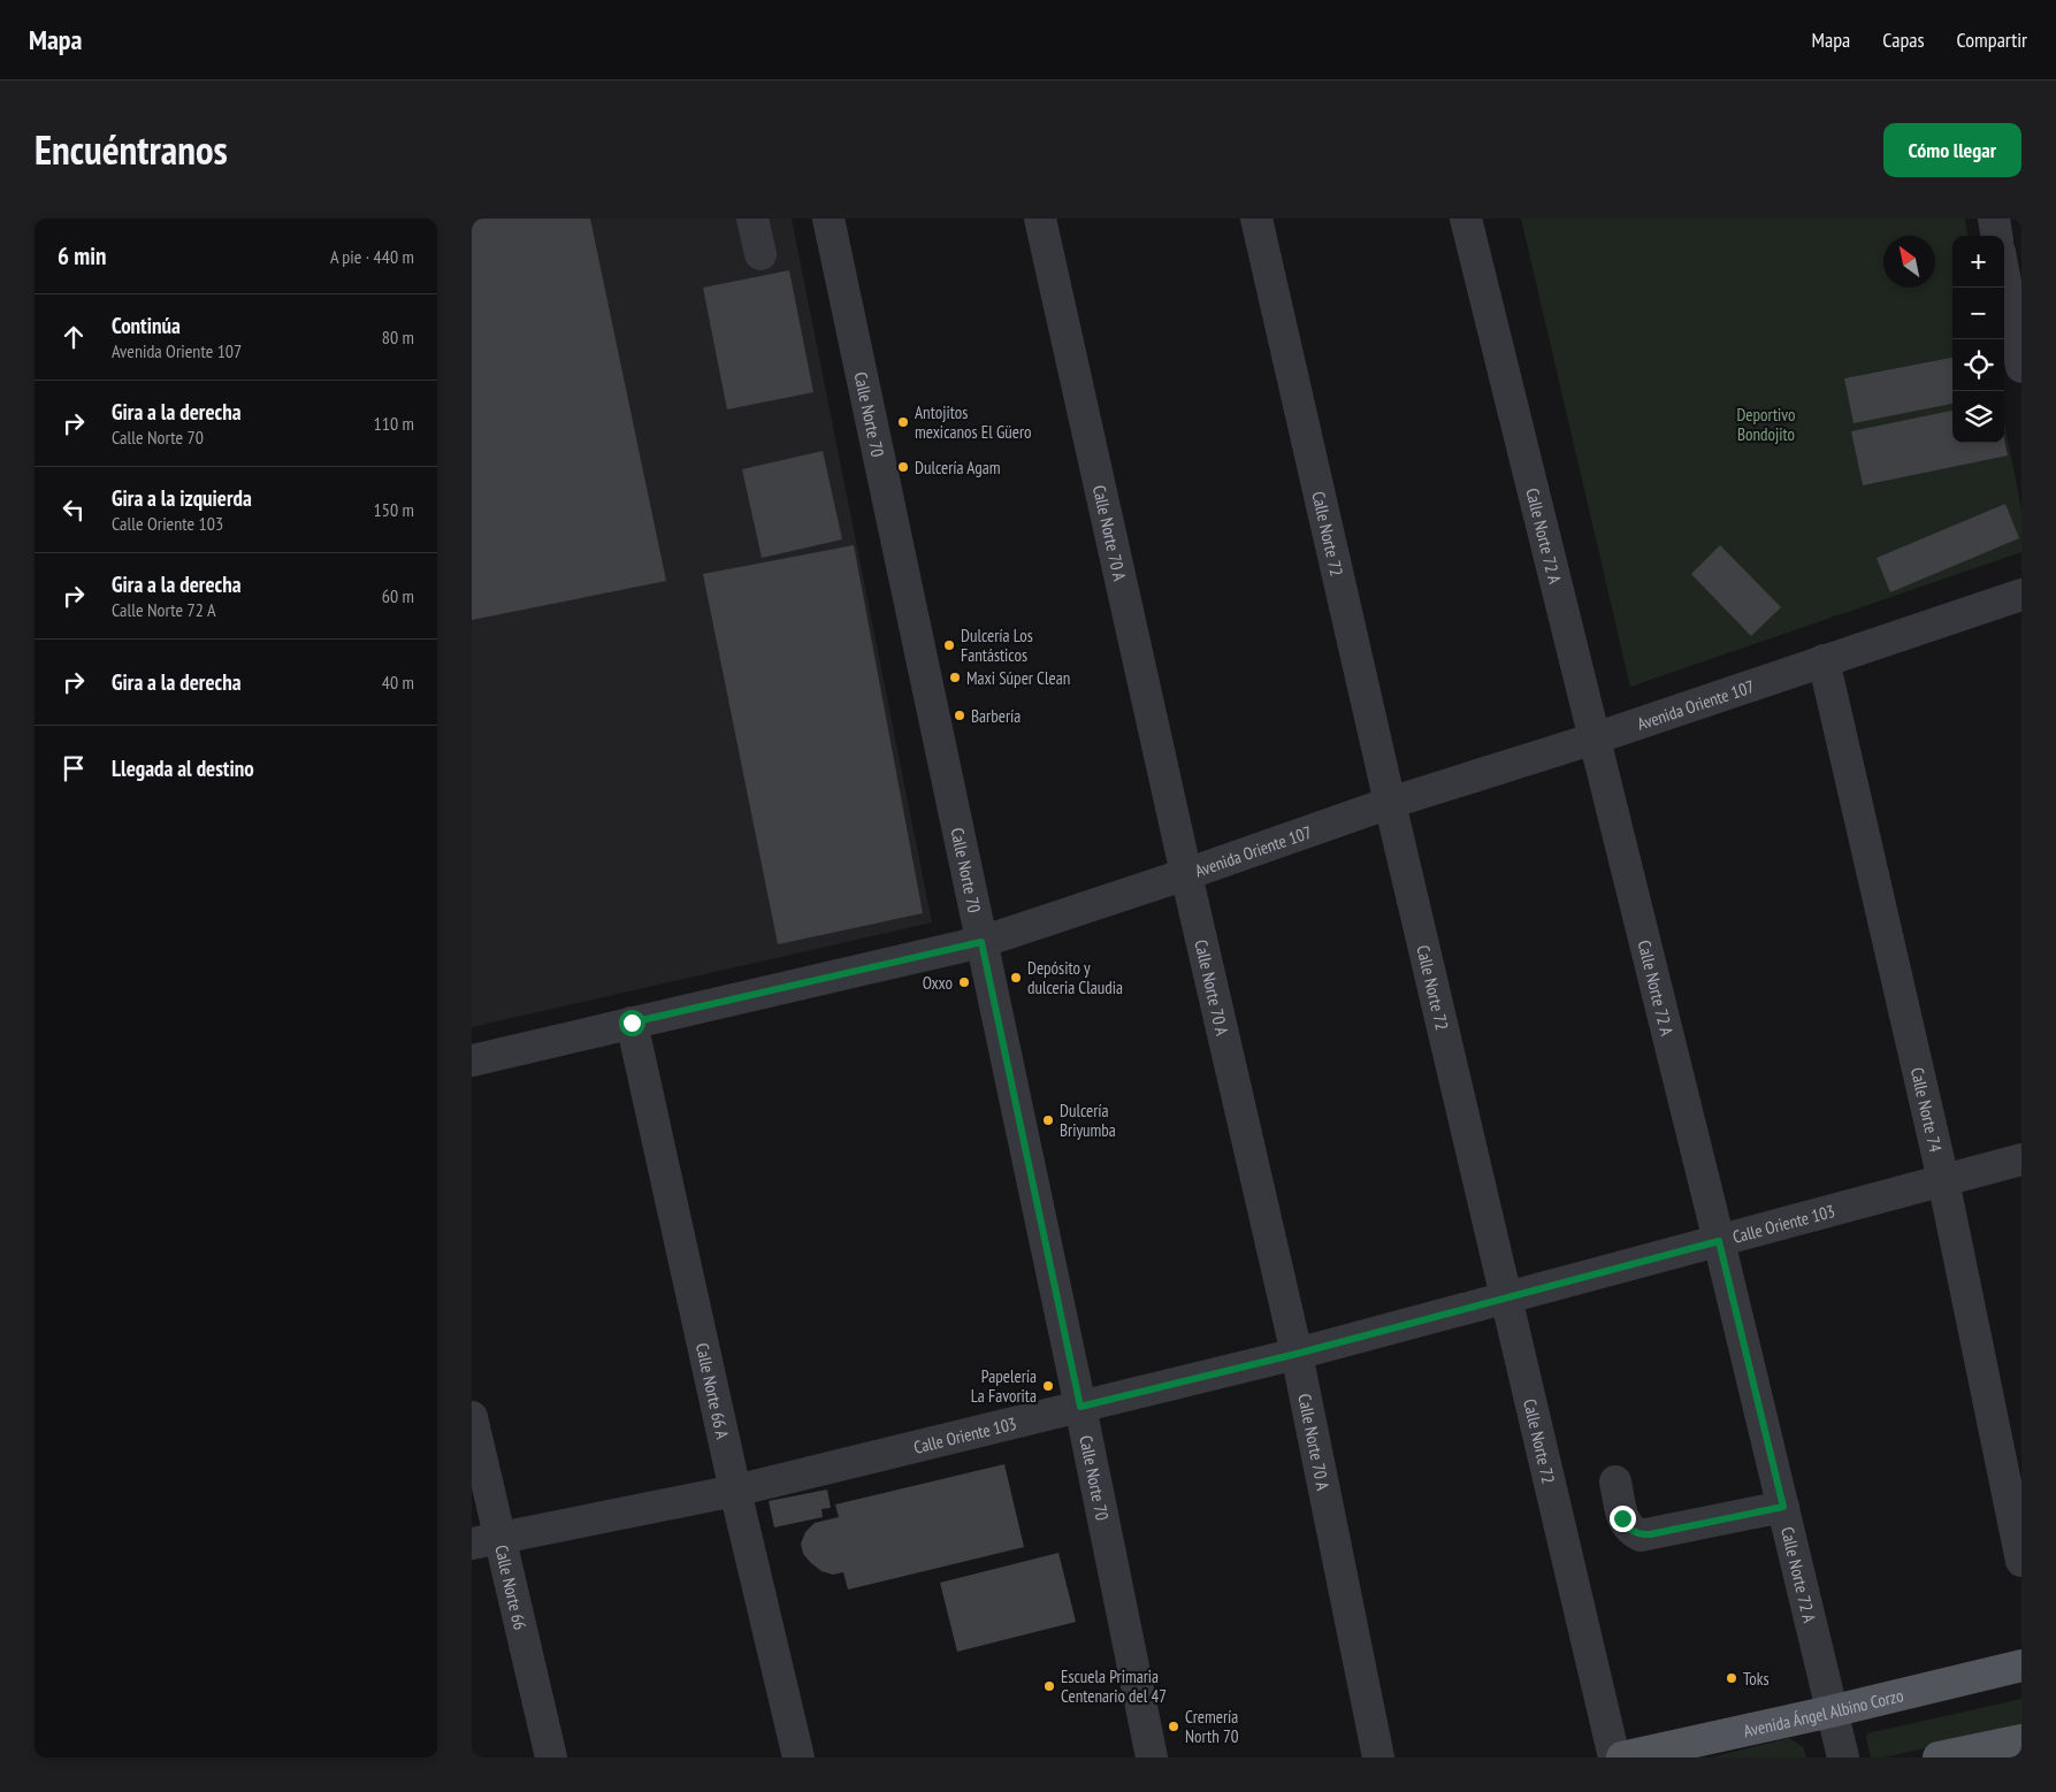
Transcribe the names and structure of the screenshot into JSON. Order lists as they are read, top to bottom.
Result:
{
  "streets": {
    "main road": ["Avenida Ángel Albino Corzo"],
    "street": [
      "Calle Norte 70",
      "Calle Norte 70 A",
      "Calle Norte 72",
      "Calle Norte 72 A",
      "Avenida Oriente 107",
      "Calle Norte 74",
      "Calle Oriente 103",
      "Calle Norte 66 A",
      "Calle Norte 66"
    ]
  },
  "crossings": [
    ["Calle Norte 70", "Avenida Oriente 107"],
    ["Calle Norte 70", "Calle Oriente 103"],
    ["Calle Norte 70 A", "Avenida Oriente 107"],
    ["Calle Norte 70 A", "Calle Oriente 103"],
    ["Calle Norte 72", "Avenida Oriente 107"],
    ["Calle Norte 72", "Calle Oriente 103"],
    ["Calle Norte 72 A", "Avenida Oriente 107"],
    ["Calle Norte 72 A", "Calle Oriente 103"],
    ["Calle Norte 72 A", "Avenida Ángel Albino Corzo"],
    ["Avenida Oriente 107", "Calle Norte 74"],
    ["Avenida Oriente 107", "Calle Norte 66 A"],
    ["Calle Norte 74", "Calle Oriente 103"],
    ["Calle Oriente 103", "Calle Norte 66 A"],
    ["Calle Oriente 103", "Calle Norte 66"]
  ],
  "parks": ["Deportivo Bondojito"],
  "places": [
    "Antojitos mexicanos El Güero",
    "Dulcería Agam",
    "Dulcería Los Fantásticos",
    "Maxi Súper Clean",
    "Barbería",
    "Depósito y dulceria Claudia",
    "Oxxo",
    "Dulcería Briyumba",
    "Papelería La Favorita",
    "Toks",
    "Escuela Primaria Centenario del 47",
    "Cremería North 70"
  ],
  "north": "top left",
  "page": {
    "header": "Mapa",
    "nav": ["Mapa", "Capas", "Compartir"],
    "title": "Encuéntranos",
    "buttons": "Cómo llegar",
    "heading": ["6 min", "A pie · 440 m"],
    "map_buttons": ["+", "−"],
    "list": [
      ["Continúa", "Avenida Oriente 107", "80 m"],
      ["Gira a la derecha", "Calle Norte 70", "110 m"],
      ["Gira a la izquierda", "Calle Oriente 103", "150 m"],
      ["Gira a la derecha", "Calle Norte 72 A", "60 m"],
      ["Gira a la derecha", "40 m"],
      "Llegada al destino"
    ]
  }
}
